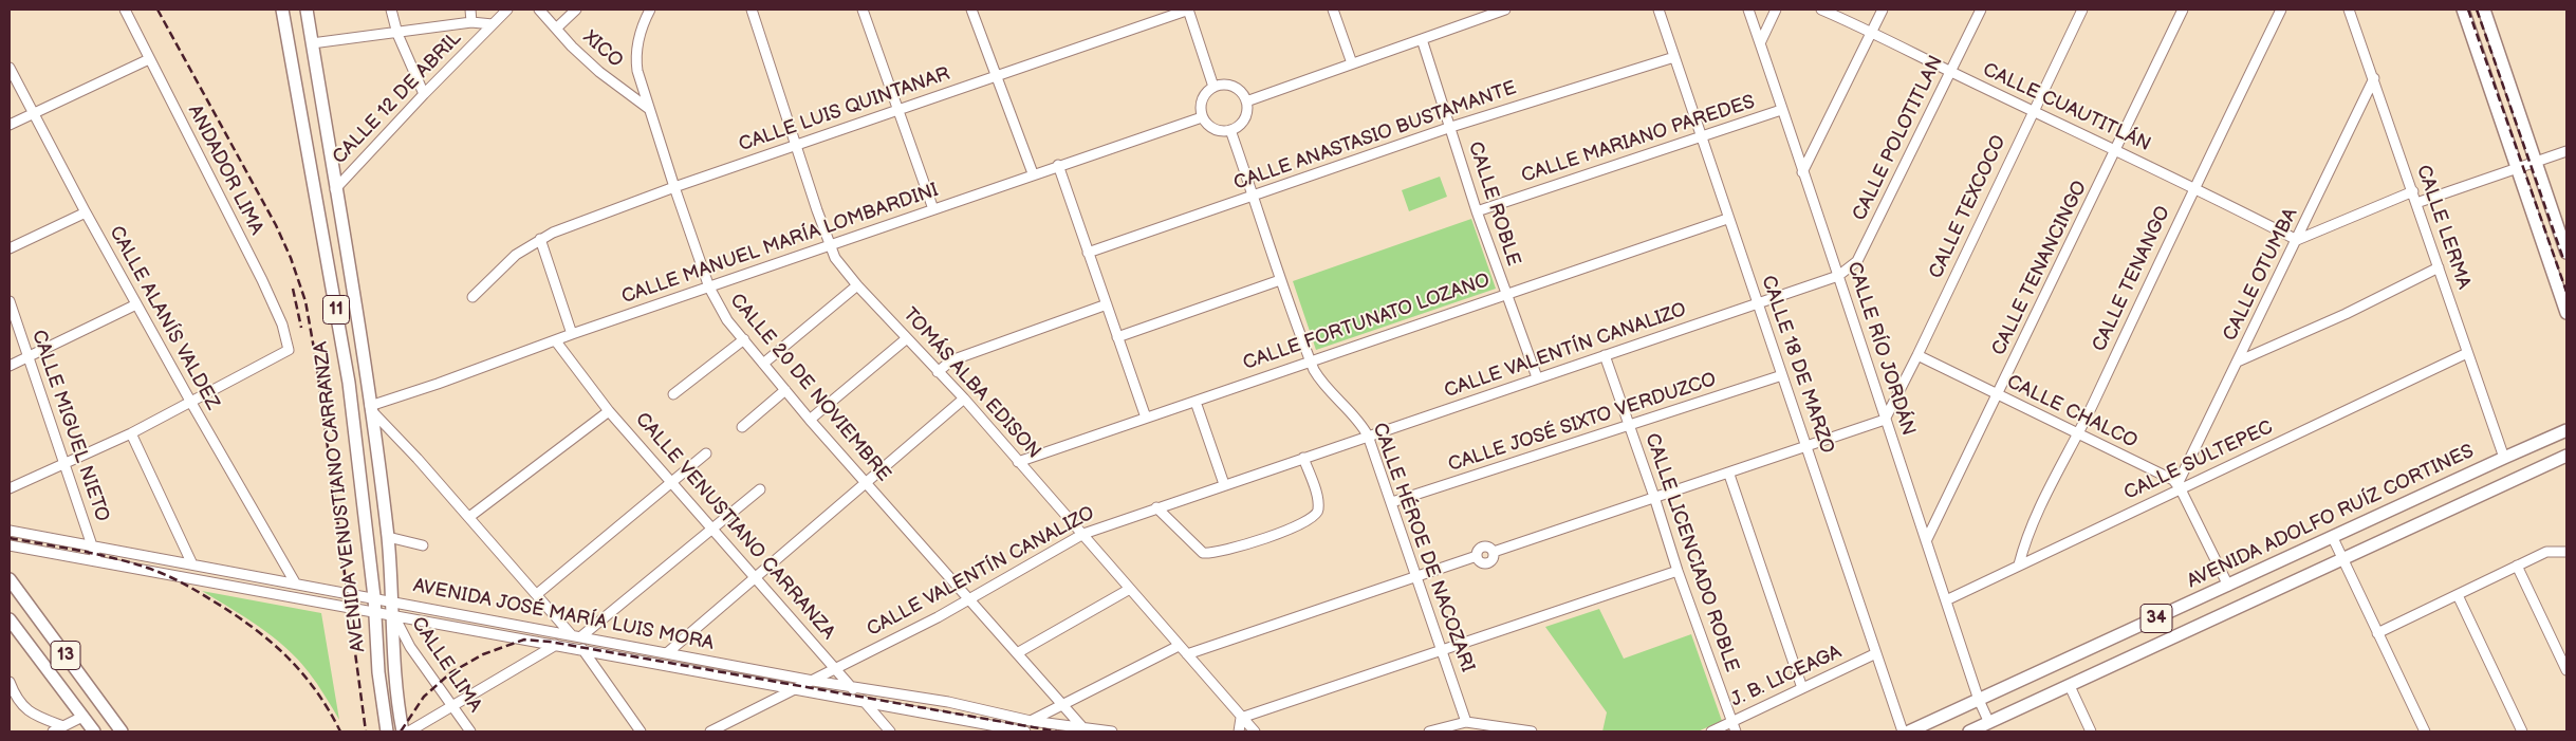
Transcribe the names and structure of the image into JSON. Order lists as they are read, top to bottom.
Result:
{
  "streets": {
    "main road": [
      "11",
      "AVENIDA VENUSTIANO CARRANZA",
      "AVENIDA ADOLFO RUÍZ CORTINES",
      "34",
      "13"
    ],
    "street": [
      "XICO",
      "CALLE 12 DE ABRIL",
      "CALLE CUAUTITLÁN",
      "CALLE LUIS QUINTANAR",
      "CALLE ANASTASIO BUSTAMANTE",
      "CALLE POLOTITLAN",
      "CALLE MARIANO PAREDES",
      "ANDADOR LIMA",
      "CALLE ROBLE",
      "CALLE TEXCOCO",
      "CALLE LERMA",
      "CALLE MANUEL MARÍA LOMBARDINI",
      "CALLE TENANCINGO",
      "CALLE OTUMBA",
      "CALLE TENANGO",
      "CALLE ALANÍS VALDEZ",
      "CALLE FORTUNATO LOZANO",
      "CALLE RÍO JORDÁN",
      "CALLE VALENTÍN CANALIZO",
      "CALLE 18 DE MARZO",
      "TOMÁS ALBA EDISON",
      "CALLE 20 DE NOVIEMBRE",
      "CALLE CHALCO",
      "CALLE JOSÉ SIXTO VERDUZCO",
      "CALLE MIGUEL NIETO",
      "CALLE SULTEPEC",
      "CALLE VENUSTIANO CARRANZA",
      "CALLE HÉROE DE NACOZARI",
      "CALLE LICENCIADO ROBLE",
      "AVENIDA JOSÉ MARÍA LUIS MORA",
      "CALLE LIMA",
      "J. B. LICEAGA"
    ]
  },
  "crossings": [
    ["XICO", "CALLE 20 DE NOVIEMBRE"],
    ["CALLE 12 DE ABRIL", "AVENIDA VENUSTIANO CARRANZA"],
    ["CALLE CUAUTITLÁN", "CALLE POLOTITLAN"],
    ["CALLE CUAUTITLÁN", "CALLE TEXCOCO"],
    ["CALLE CUAUTITLÁN", "CALLE TENANCINGO"],
    ["CALLE CUAUTITLÁN", "CALLE OTUMBA"],
    ["CALLE CUAUTITLÁN", "CALLE TENANGO"],
    ["CALLE LUIS QUINTANAR", "TOMÁS ALBA EDISON"],
    ["CALLE LUIS QUINTANAR", "CALLE 20 DE NOVIEMBRE"],
    ["CALLE ANASTASIO BUSTAMANTE", "CALLE ROBLE"],
    ["CALLE ANASTASIO BUSTAMANTE", "CALLE 18 DE MARZO"],
    ["CALLE ANASTASIO BUSTAMANTE", "CALLE HÉROE DE NACOZARI"],
    ["CALLE POLOTITLAN", "CALLE RÍO JORDÁN"],
    ["CALLE POLOTITLAN", "CALLE VALENTÍN CANALIZO"],
    ["CALLE MARIANO PAREDES", "CALLE ROBLE"],
    ["CALLE MARIANO PAREDES", "CALLE RÍO JORDÁN"],
    ["CALLE MARIANO PAREDES", "CALLE 18 DE MARZO"],
    ["ANDADOR LIMA", "CALLE ALANÍS VALDEZ"],
    ["CALLE ROBLE", "CALLE FORTUNATO LOZANO"],
    ["CALLE ROBLE", "CALLE VALENTÍN CANALIZO"],
    ["CALLE TEXCOCO", "CALLE RÍO JORDÁN"],
    ["CALLE TEXCOCO", "CALLE CHALCO"],
    ["CALLE LERMA", "CALLE OTUMBA"],
    ["CALLE LERMA", "CALLE SULTEPEC"],
    ["CALLE LERMA", "AVENIDA ADOLFO RUÍZ CORTINES"],
    ["CALLE MANUEL MARÍA LOMBARDINI", "TOMÁS ALBA EDISON"],
    ["CALLE MANUEL MARÍA LOMBARDINI", "CALLE 20 DE NOVIEMBRE"],
    ["CALLE MANUEL MARÍA LOMBARDINI", "AVENIDA VENUSTIANO CARRANZA"],
    ["CALLE MANUEL MARÍA LOMBARDINI", "CALLE VENUSTIANO CARRANZA"],
    ["CALLE MANUEL MARÍA LOMBARDINI", "CALLE HÉROE DE NACOZARI"],
    ["CALLE TENANCINGO", "CALLE RÍO JORDÁN"],
    ["CALLE TENANCINGO", "CALLE CHALCO"],
    ["CALLE OTUMBA", "CALLE CHALCO"],
    ["CALLE OTUMBA", "CALLE SULTEPEC"],
    ["CALLE TENANGO", "CALLE CHALCO"],
    ["CALLE TENANGO", "CALLE SULTEPEC"],
    ["CALLE ALANÍS VALDEZ", "AVENIDA JOSÉ MARÍA LUIS MORA"],
    ["CALLE FORTUNATO LOZANO", "CALLE 18 DE MARZO"],
    ["CALLE FORTUNATO LOZANO", "TOMÁS ALBA EDISON"],
    ["CALLE FORTUNATO LOZANO", "CALLE HÉROE DE NACOZARI"],
    ["CALLE RÍO JORDÁN", "CALLE VALENTÍN CANALIZO"],
    ["CALLE RÍO JORDÁN", "CALLE SULTEPEC"],
    ["CALLE RÍO JORDÁN", "AVENIDA ADOLFO RUÍZ CORTINES"],
    ["CALLE RÍO JORDÁN", "34"],
    ["CALLE VALENTÍN CANALIZO", "CALLE 18 DE MARZO"],
    ["CALLE VALENTÍN CANALIZO", "TOMÁS ALBA EDISON"],
    ["CALLE VALENTÍN CANALIZO", "CALLE 20 DE NOVIEMBRE"],
    ["CALLE VALENTÍN CANALIZO", "CALLE VENUSTIANO CARRANZA"],
    ["CALLE VALENTÍN CANALIZO", "CALLE HÉROE DE NACOZARI"],
    ["CALLE VALENTÍN CANALIZO", "CALLE LICENCIADO ROBLE"],
    ["CALLE VALENTÍN CANALIZO", "AVENIDA JOSÉ MARÍA LUIS MORA"],
    ["CALLE 18 DE MARZO", "CALLE JOSÉ SIXTO VERDUZCO"],
    ["CALLE 18 DE MARZO", "J. B. LICEAGA"],
    ["CALLE 20 DE NOVIEMBRE", "AVENIDA JOSÉ MARÍA LUIS MORA"],
    ["CALLE CHALCO", "CALLE SULTEPEC"],
    ["CALLE JOSÉ SIXTO VERDUZCO", "CALLE HÉROE DE NACOZARI"],
    ["CALLE JOSÉ SIXTO VERDUZCO", "CALLE LICENCIADO ROBLE"],
    ["CALLE MIGUEL NIETO", "AVENIDA JOSÉ MARÍA LUIS MORA"],
    ["AVENIDA VENUSTIANO CARRANZA", "AVENIDA JOSÉ MARÍA LUIS MORA"],
    ["AVENIDA VENUSTIANO CARRANZA", "CALLE LIMA"],
    ["CALLE VENUSTIANO CARRANZA", "AVENIDA JOSÉ MARÍA LUIS MORA"],
    ["CALLE LICENCIADO ROBLE", "J. B. LICEAGA"],
    ["AVENIDA JOSÉ MARÍA LUIS MORA", "CALLE LIMA"]
  ]
}
